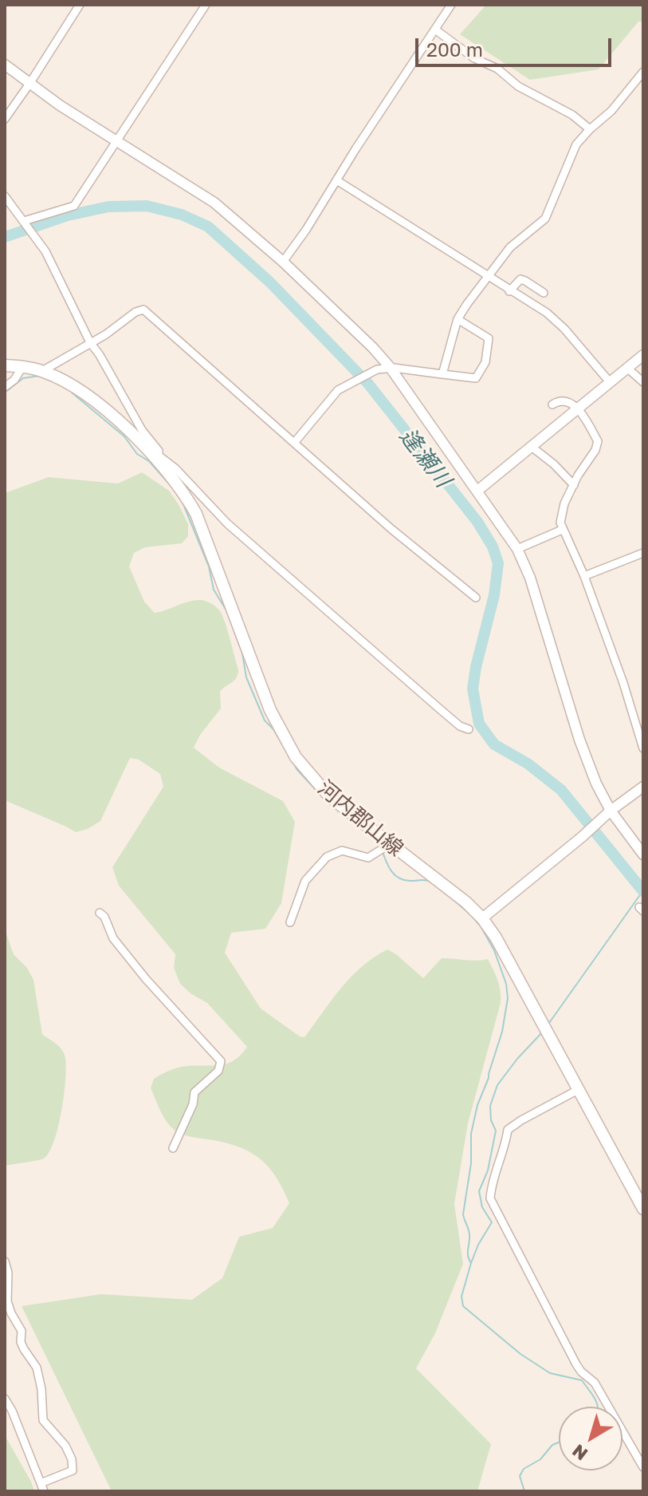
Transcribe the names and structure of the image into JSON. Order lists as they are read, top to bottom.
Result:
{
  "streets": {
    "main road": ["河内郡山線"]
  },
  "water": ["逢瀬川"],
  "scale_bar": "200 m",
  "north": "bottom left"
}
